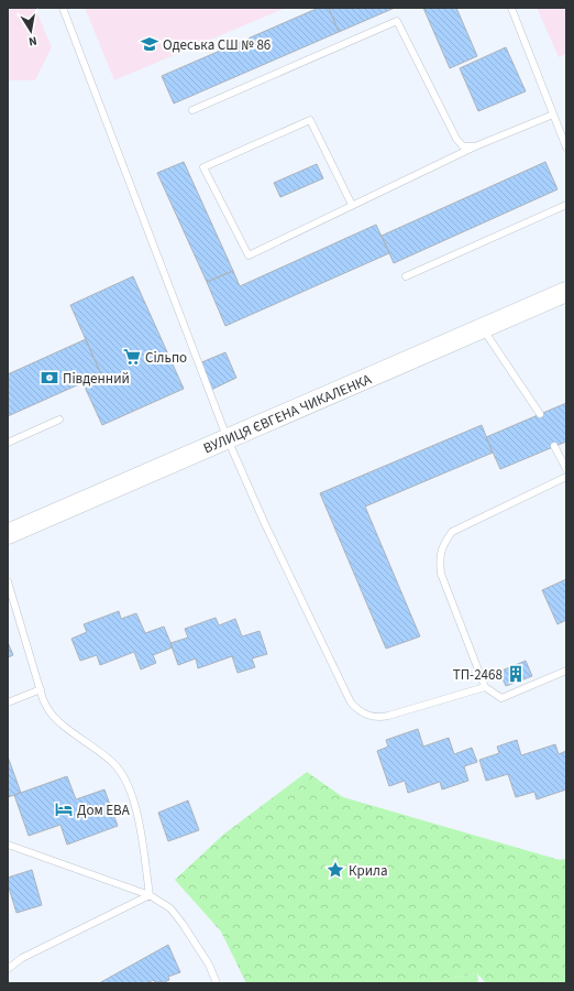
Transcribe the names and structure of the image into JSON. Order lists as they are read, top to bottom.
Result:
{
  "streets": {
    "main road": ["ВУЛИЦЯ ЄВГЕНА ЧИКАЛЕНКА"]
  },
  "places": {
    "school or university": ["Одеська СШ № 86"],
    "supermarket": ["Сільпо"],
    "bank": ["Південний"],
    "building": ["ТП-2468"],
    "hotel": ["Дом ЕВА"],
    "place": ["Крила"]
  },
  "north": "bottom"
}
